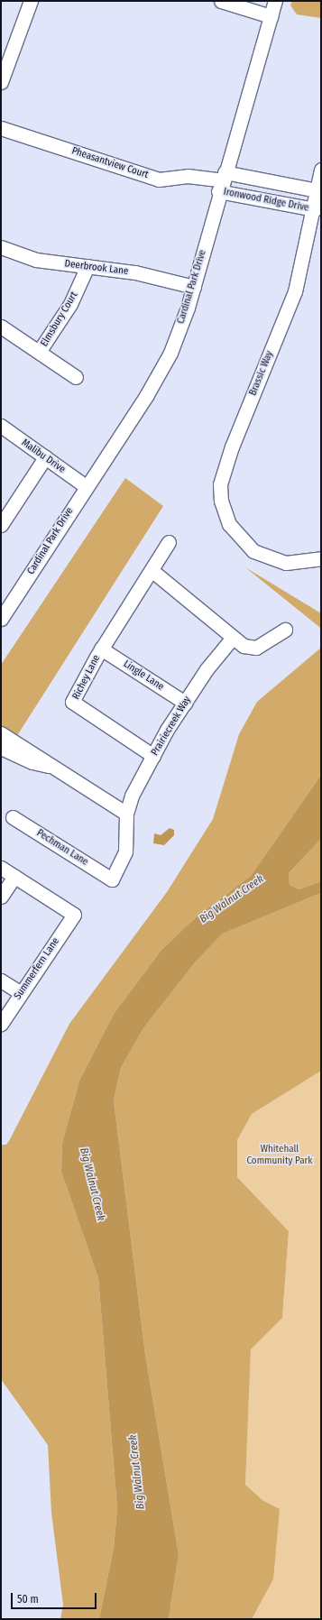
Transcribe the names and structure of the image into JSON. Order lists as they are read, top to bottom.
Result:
{
  "streets": {
    "street": [
      "Pheasantview Court",
      "Ironwood Ridge Drive",
      "Deerbrook Lane",
      "Cardinal Park Drive",
      "Elmsbury Court",
      "Brassic Way",
      "Malibu Drive",
      "Lingle Lane",
      "Richey Lane",
      "Prairiecreek Way",
      "Pechman Lane",
      "Summerfern Lane"
    ]
  },
  "crossings": [
    ["Pheasantview Court", "Ironwood Ridge Drive"],
    ["Pheasantview Court", "Cardinal Park Drive"],
    ["Ironwood Ridge Drive", "Cardinal Park Drive"],
    ["Ironwood Ridge Drive", "Brassic Way"],
    ["Deerbrook Lane", "Cardinal Park Drive"],
    ["Deerbrook Lane", "Elmsbury Court"],
    ["Cardinal Park Drive", "Malibu Drive"],
    ["Lingle Lane", "Richey Lane"],
    ["Lingle Lane", "Prairiecreek Way"],
    ["Richey Lane", "Prairiecreek Way"],
    ["Prairiecreek Way", "Pechman Lane"]
  ],
  "water": ["Big Walnut Creek"],
  "parks": ["Whitehall Community Park"],
  "scale_bar": "50 m"
}
